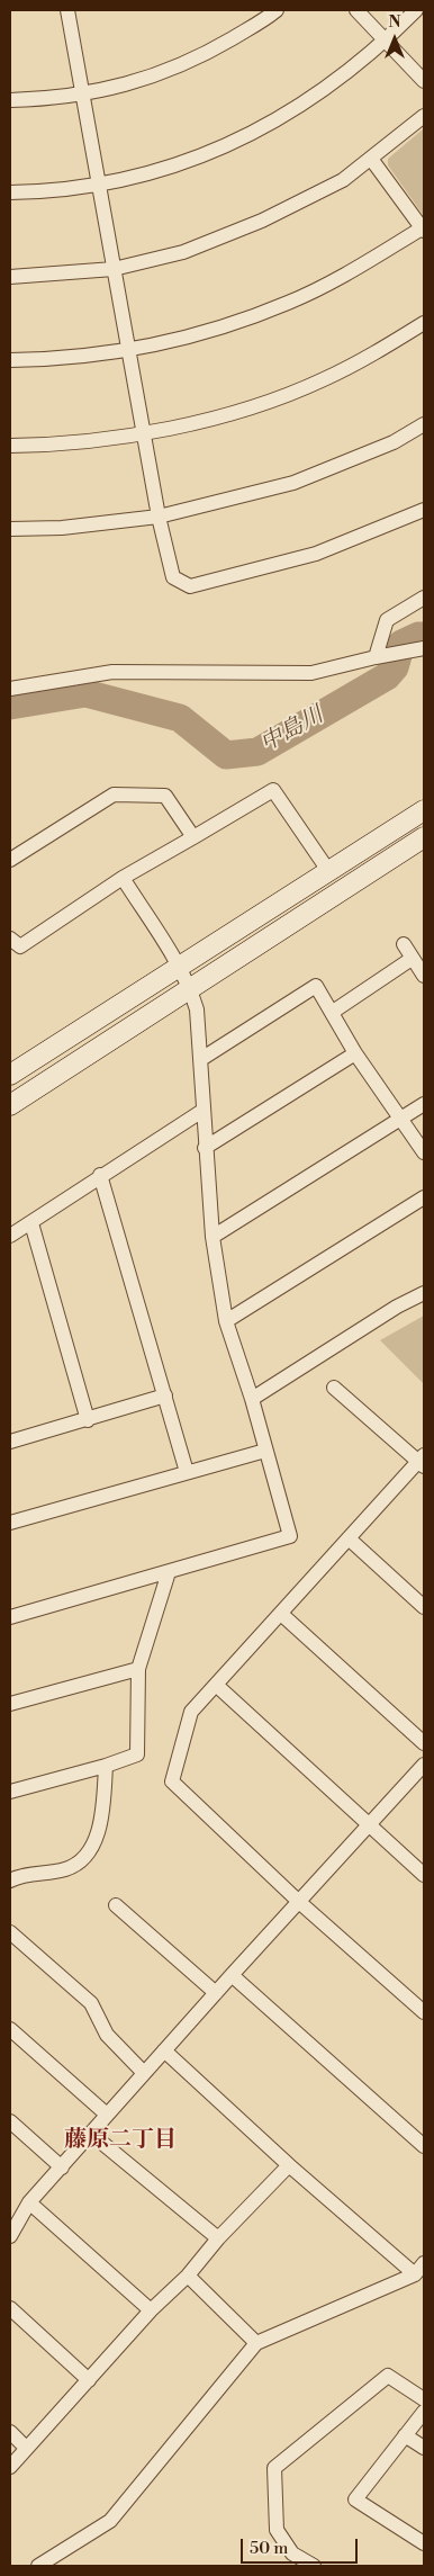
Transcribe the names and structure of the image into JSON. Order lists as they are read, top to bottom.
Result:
{
  "districts": ["藤原二丁目"],
  "water": ["中島川"],
  "scale_bar": "50 m",
  "north": "top"
}
